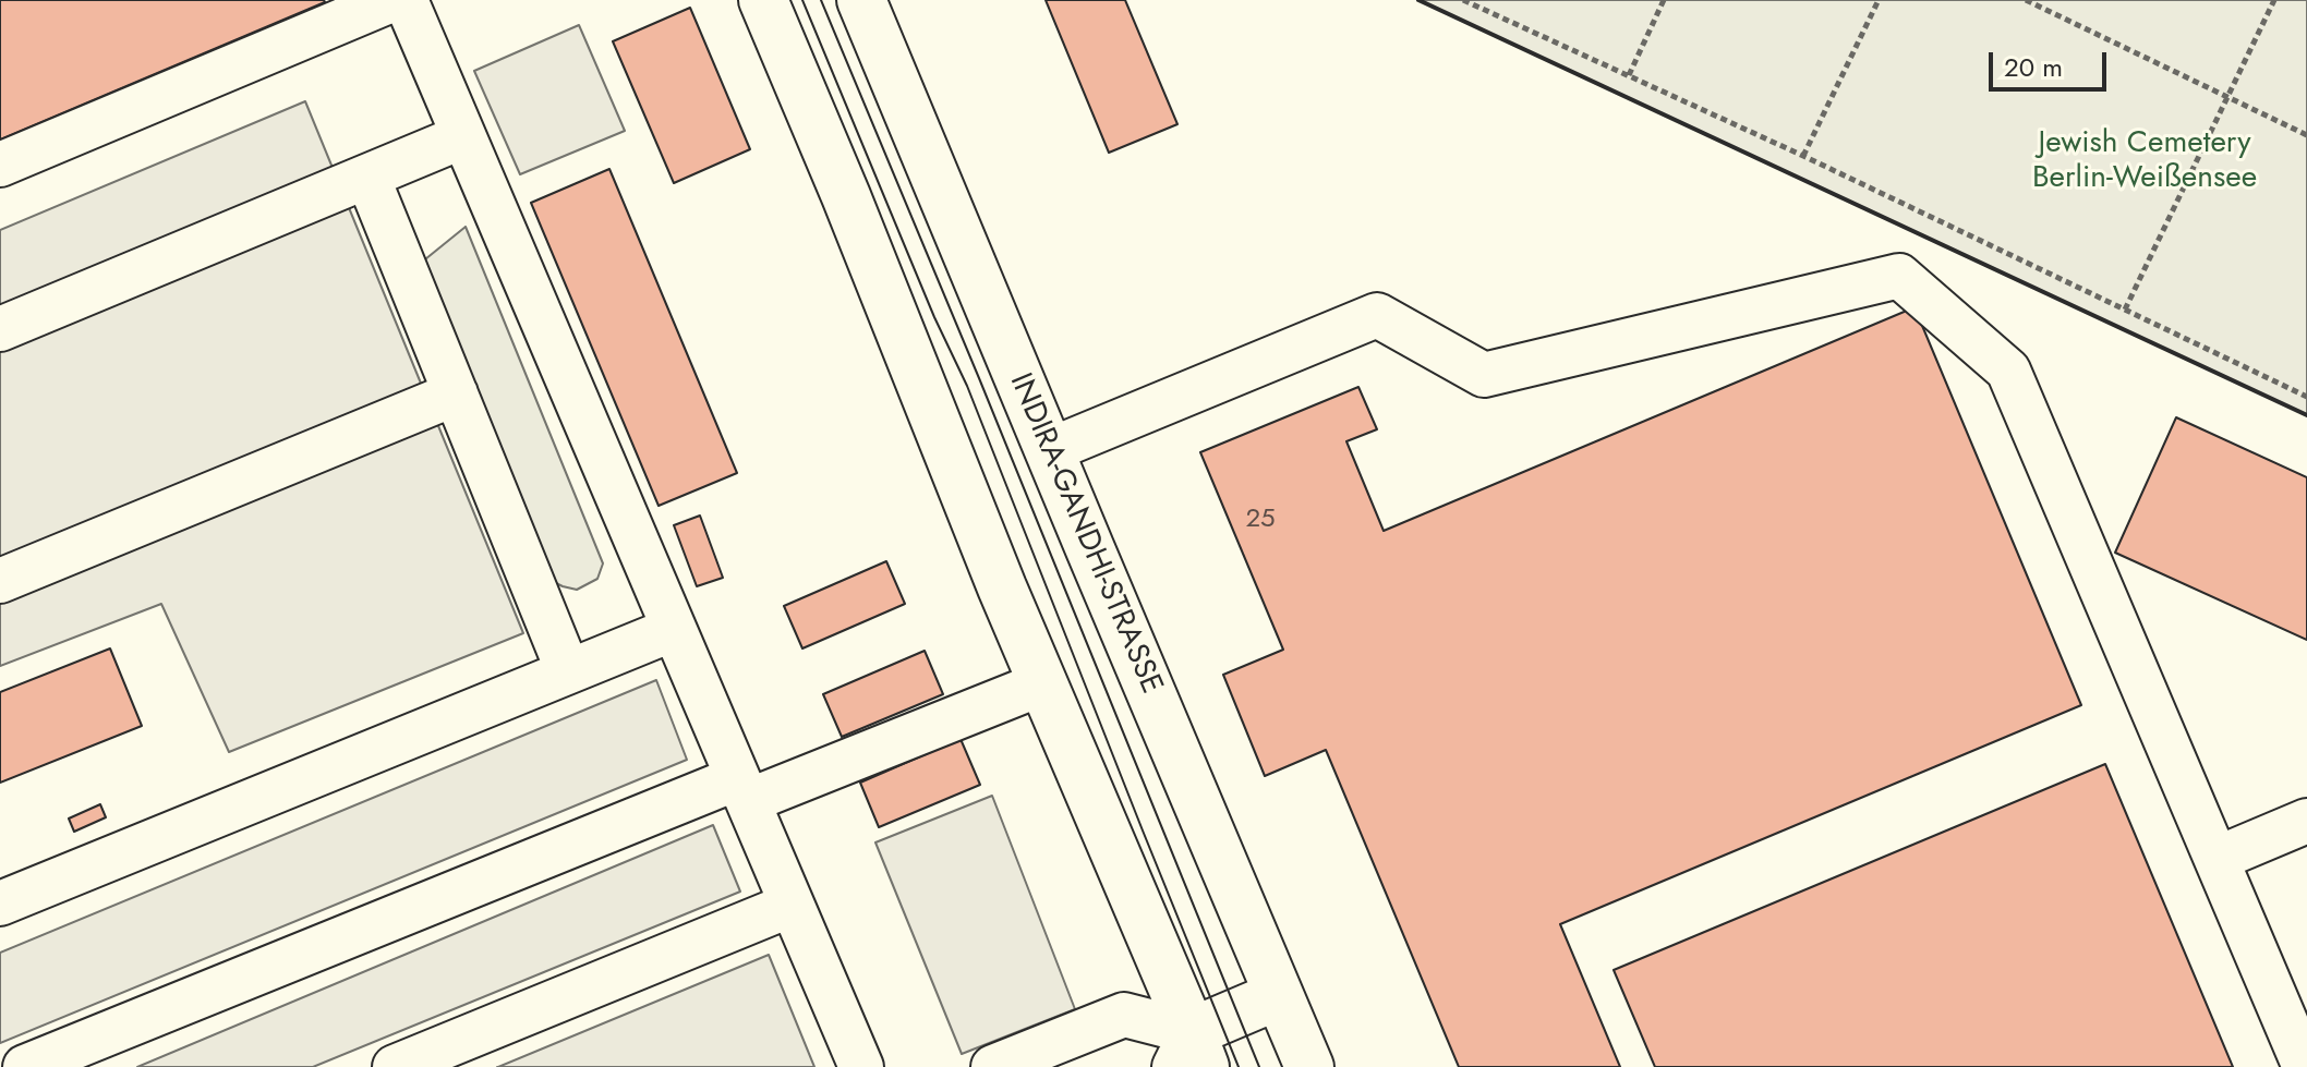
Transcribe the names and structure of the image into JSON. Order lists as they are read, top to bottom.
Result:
{
  "streets": {
    "main road": ["INDIRA-GANDHI-STRASSE"]
  },
  "parks": ["Jewish Cemetery Berlin-Weißensee"],
  "house_numbers": ["25"],
  "scale_bar": "20 m"
}
